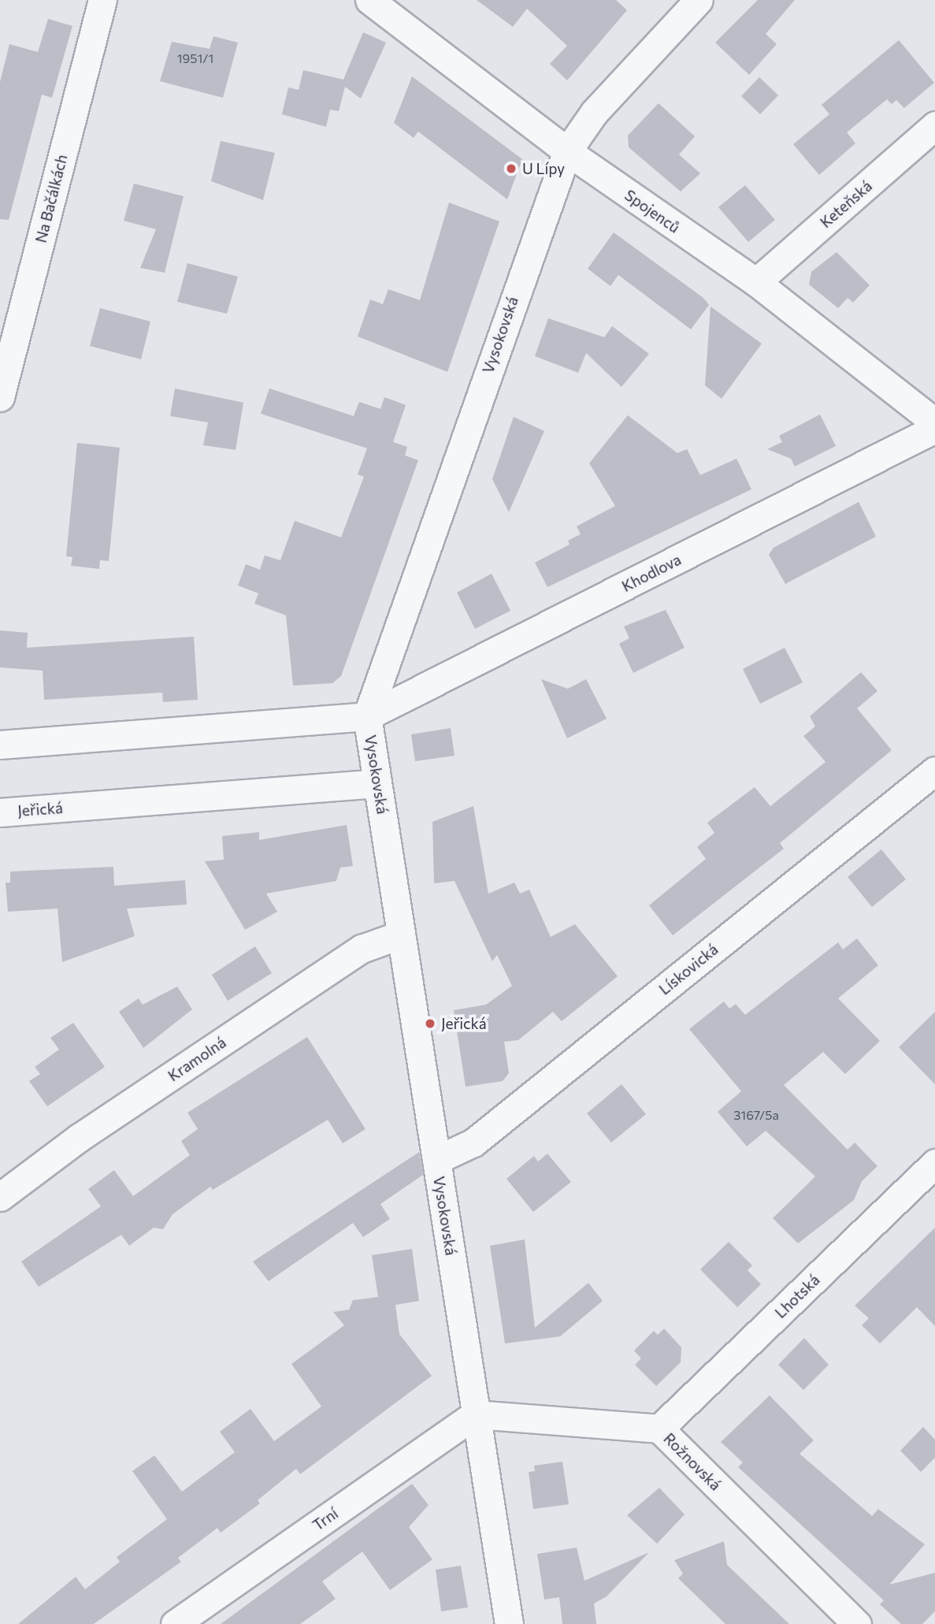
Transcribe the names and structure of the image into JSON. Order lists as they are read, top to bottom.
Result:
{
  "streets": {
    "street": [
      "Na Bačálkách",
      "Keteňská",
      "Spojenců",
      "Vysokovská",
      "Khodlova",
      "Jeřická",
      "Lískovická",
      "Kramolná",
      "Lhotská",
      "Rožnovská",
      "Trní"
    ]
  },
  "crossings": [
    ["Keteňská", "Spojenců"],
    ["Spojenců", "Vysokovská"],
    ["Vysokovská", "Khodlova"],
    ["Vysokovská", "Jeřická"],
    ["Vysokovská", "Lískovická"],
    ["Vysokovská", "Kramolná"],
    ["Vysokovská", "Rožnovská"],
    ["Vysokovská", "Trní"],
    ["Lhotská", "Rožnovská"],
    ["Rožnovská", "Trní"]
  ],
  "places": ["U Lípy", "Jeřická"],
  "house_numbers": ["1951/1", "3167/5a"]
}
